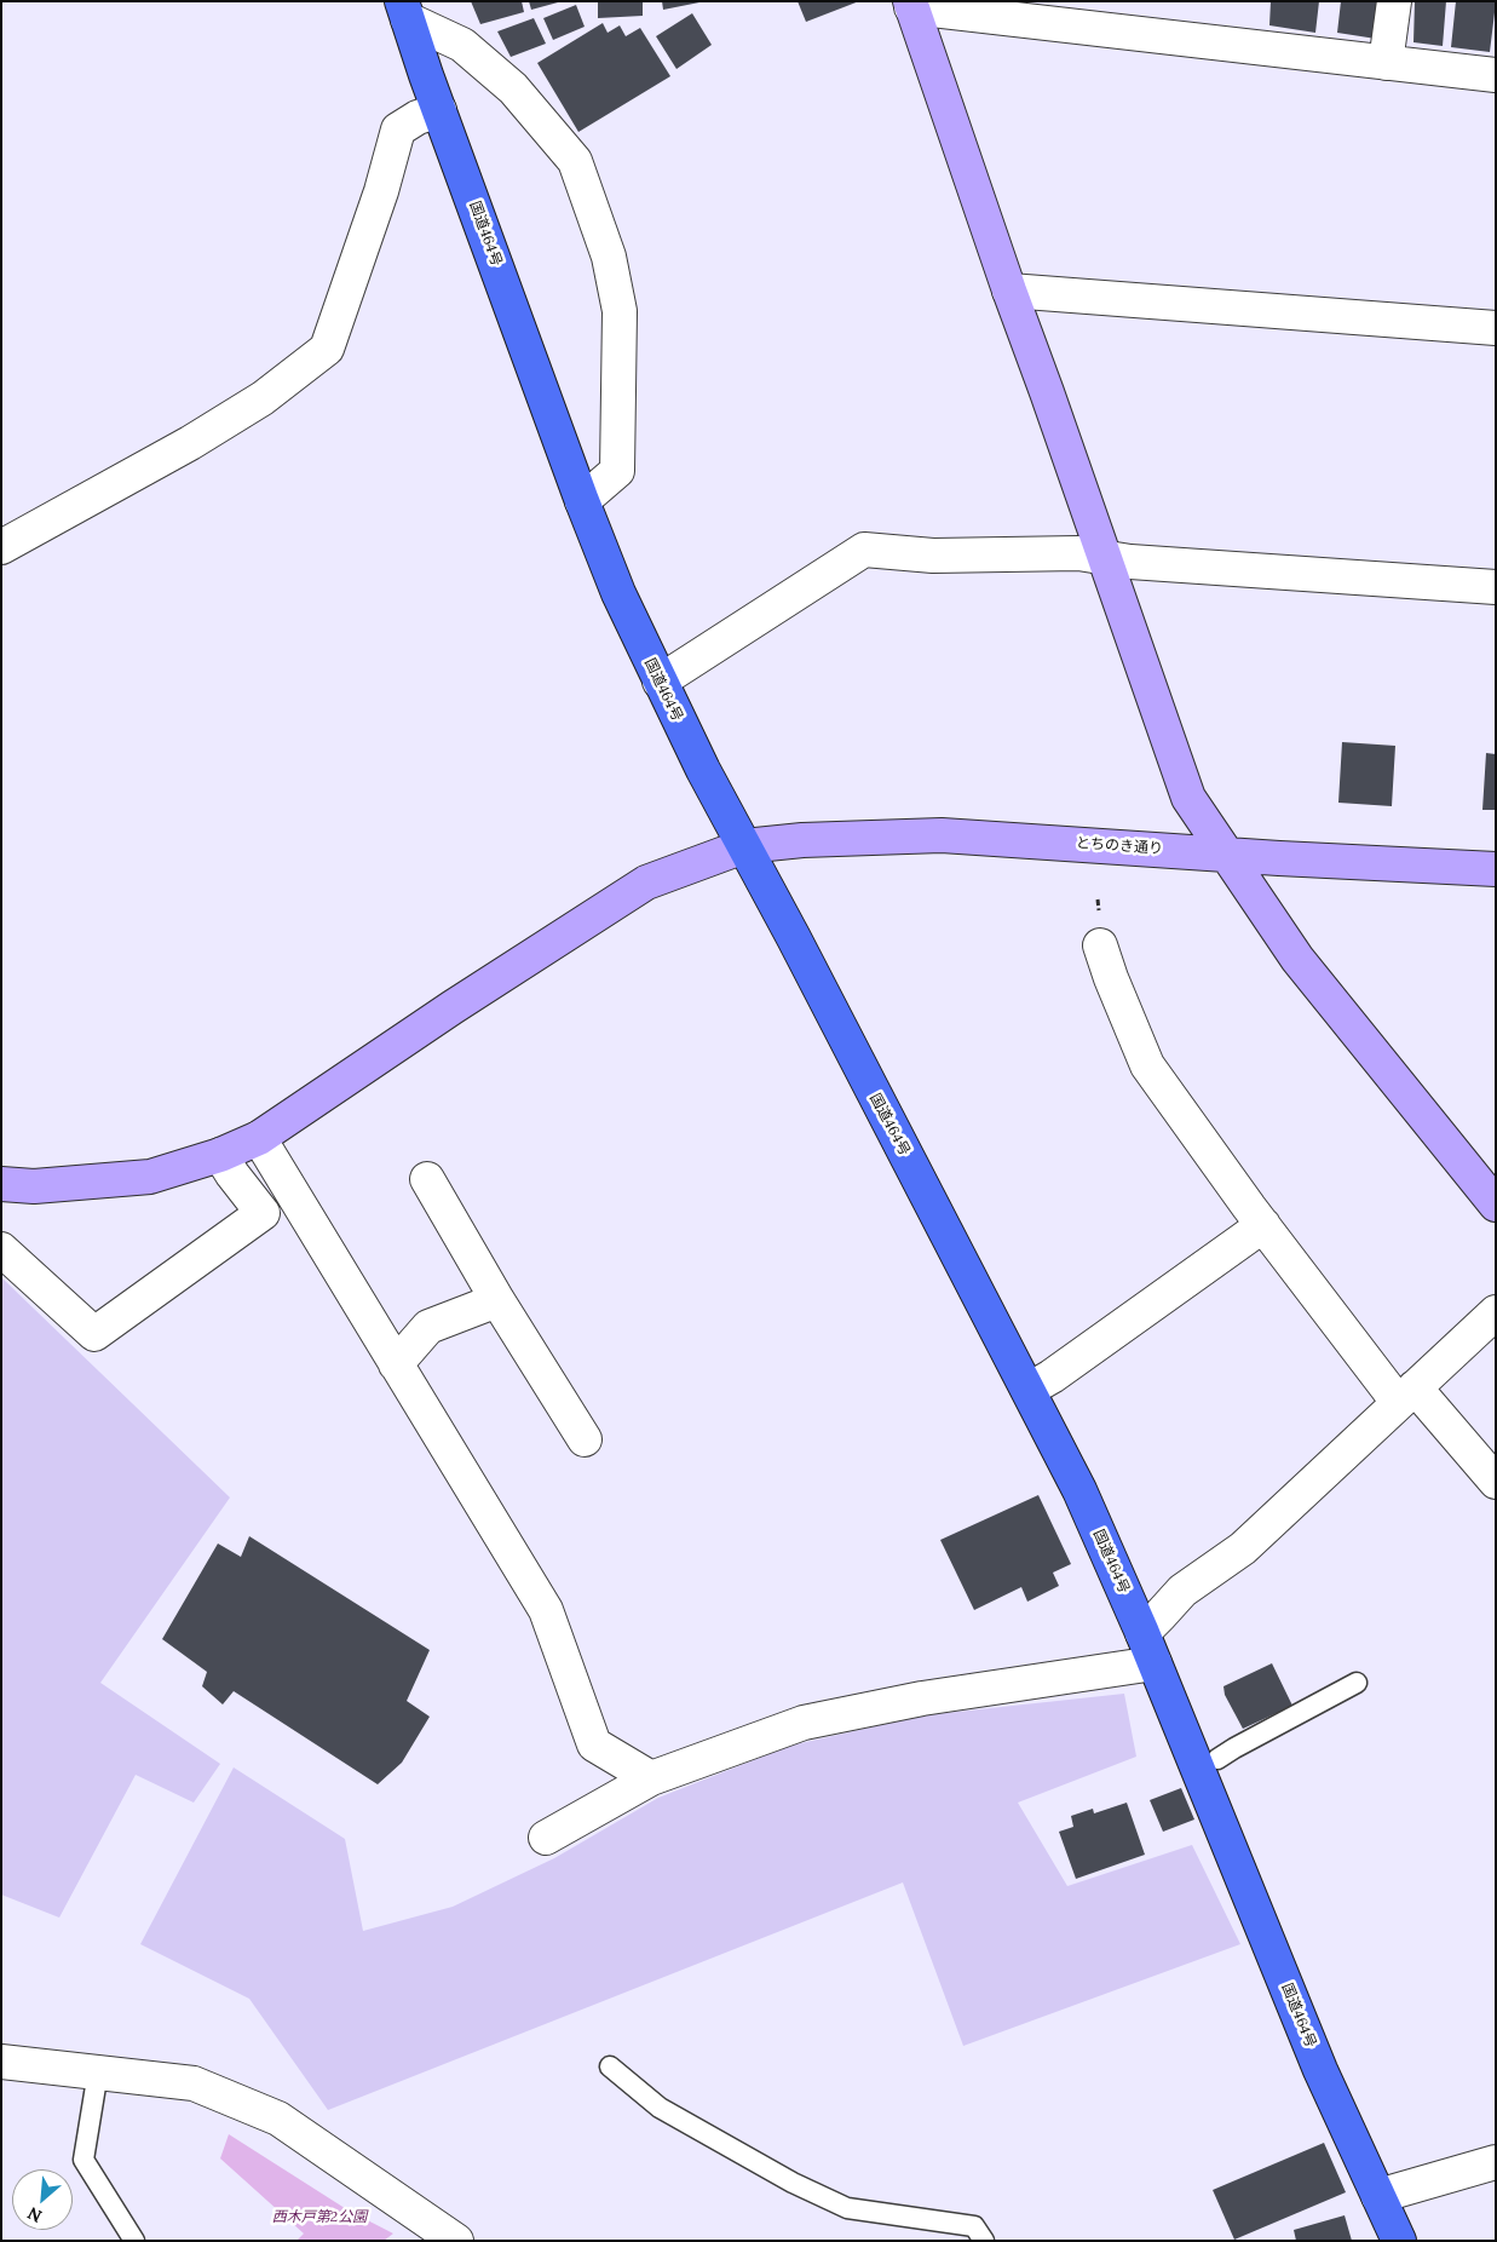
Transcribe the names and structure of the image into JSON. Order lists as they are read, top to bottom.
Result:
{
  "streets": {
    "highway": ["国道464号"],
    "street": ["とちのき通り"]
  },
  "crossings": [
    ["国道464号", "とちのき通り"]
  ],
  "parks": ["西木戸第2公園"],
  "north": "bottom left"
}
